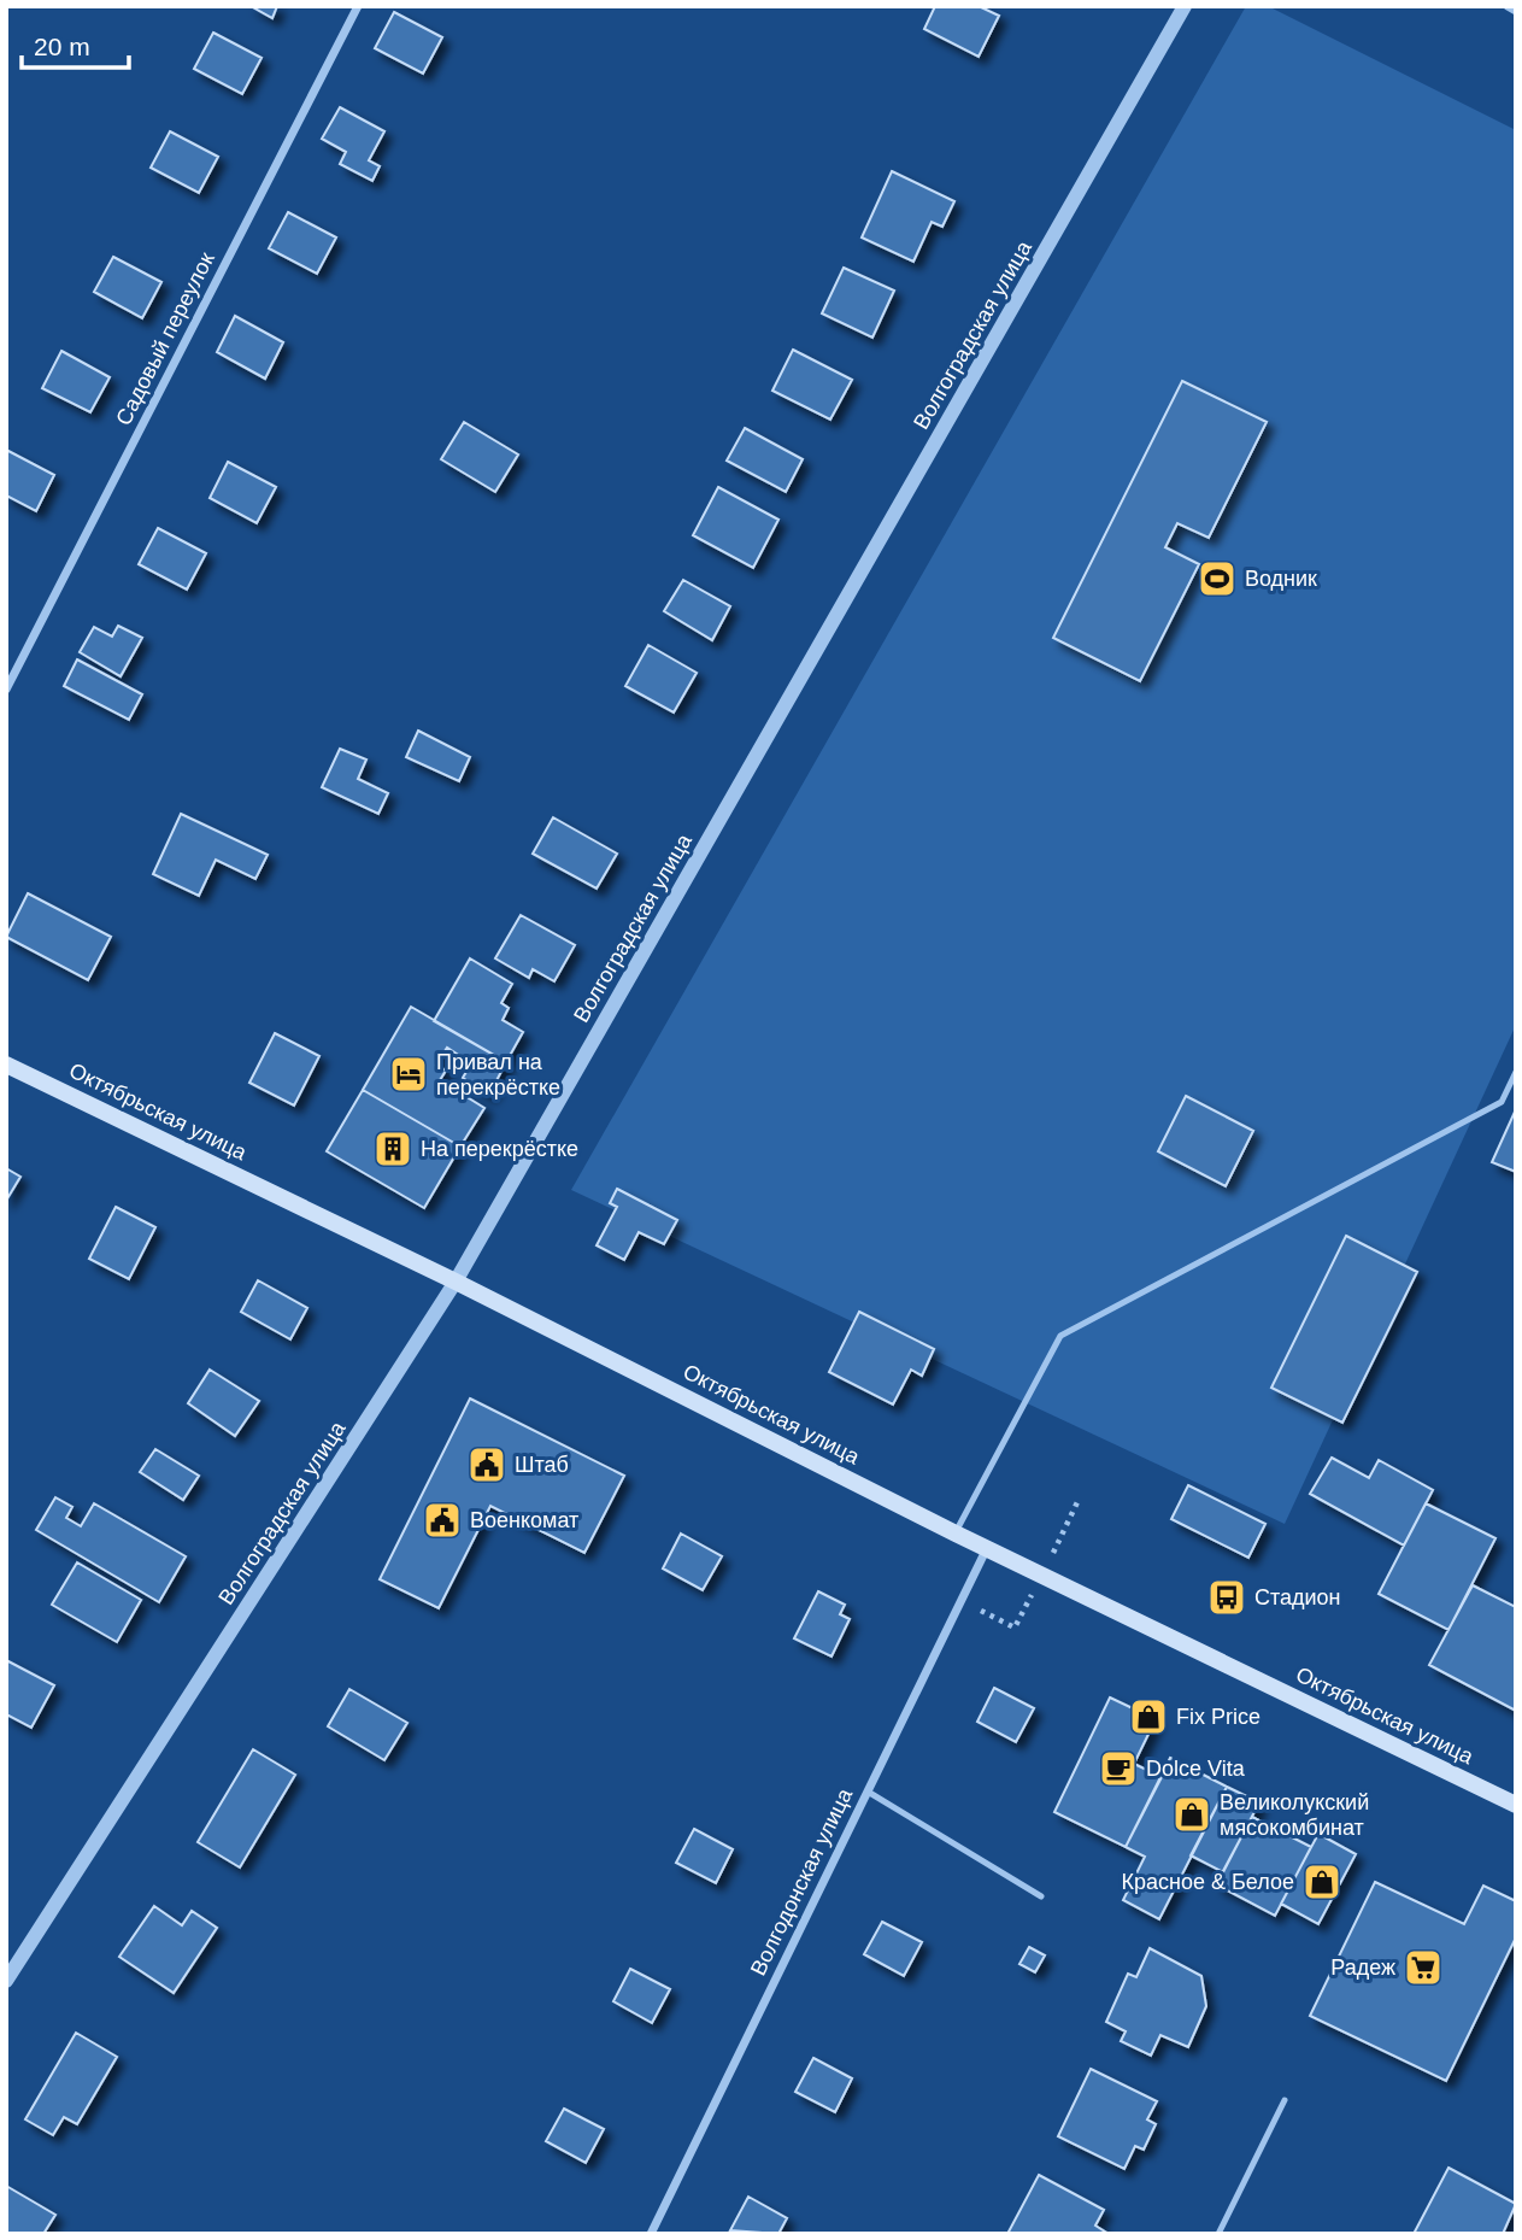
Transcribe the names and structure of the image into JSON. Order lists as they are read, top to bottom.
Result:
{
  "streets": {
    "main road": ["Октябрьская улица"],
    "street": ["Волгоградская улица", "Садовый переулок", "Волгодонская улица"]
  },
  "crossings": [
    ["Волгоградская улица", "Октябрьская улица"],
    ["Октябрьская улица", "Волгодонская улица"]
  ],
  "places": {
    "sports": ["Водник"],
    "hotel": ["Привал на перекрёстке"],
    "building": ["На перекрёстке"],
    "public building": ["Штаб", "Военкомат"],
    "bus stop": ["Стадион"],
    "shop": ["Fix Price", "Великолукский мясокомбинат", "Красное & Белое"],
    "cafe": ["Dolce Vita"],
    "supermarket": ["Радеж"]
  },
  "scale_bar": "20 m"
}
